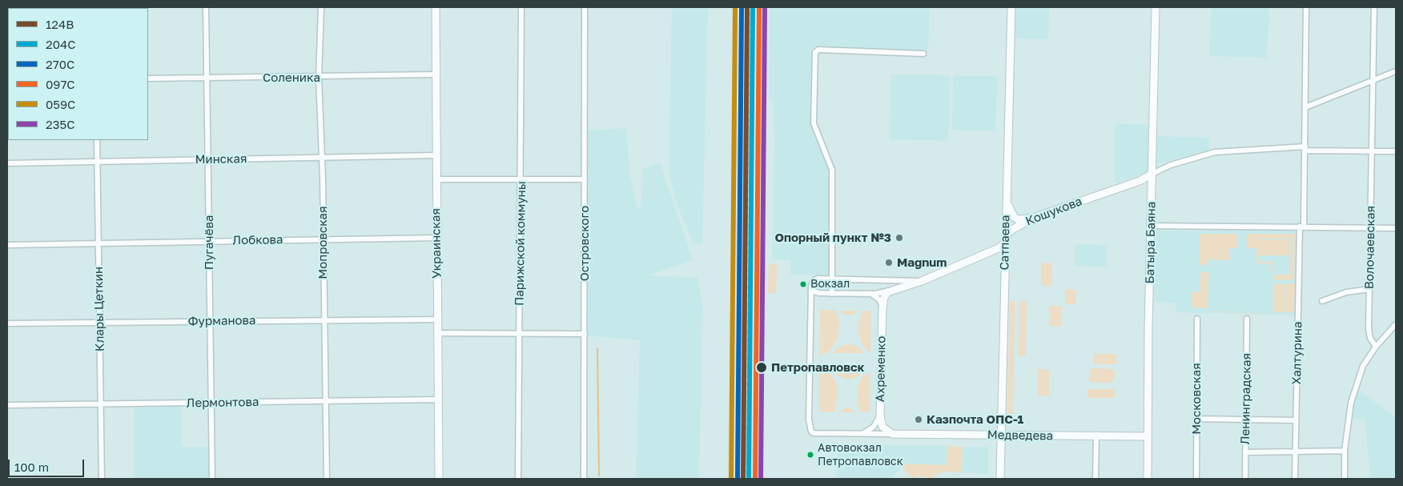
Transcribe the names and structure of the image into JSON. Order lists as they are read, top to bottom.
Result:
{
  "streets": {
    "street": [
      "Соленика",
      "Минская",
      "Кошукова",
      "Лобкова",
      "Пугачёва",
      "Мопровская",
      "Сатпаева",
      "Батыра Баяна",
      "Украинская",
      "Парижской коммуны",
      "Островского",
      "Волочаевская",
      "Клары Цеткин",
      "Фурманова",
      "Халтурина",
      "Ахременко",
      "Московская",
      "Ленинградская",
      "Лермонтова",
      "Медведева"
    ]
  },
  "crossings": [
    ["Соленика", "Пугачёва"],
    ["Соленика", "Мопровская"],
    ["Соленика", "Украинская"],
    ["Минская", "Пугачёва"],
    ["Минская", "Мопровская"],
    ["Минская", "Украинская"],
    ["Минская", "Клары Цеткин"],
    ["Кошукова", "Сатпаева"],
    ["Кошукова", "Батыра Баяна"],
    ["Кошукова", "Ахременко"],
    ["Лобкова", "Пугачёва"],
    ["Лобкова", "Мопровская"],
    ["Лобкова", "Украинская"],
    ["Лобкова", "Клары Цеткин"],
    ["Пугачёва", "Фурманова"],
    ["Пугачёва", "Лермонтова"],
    ["Мопровская", "Фурманова"],
    ["Мопровская", "Лермонтова"],
    ["Сатпаева", "Медведева"],
    ["Батыра Баяна", "Медведева"],
    ["Украинская", "Фурманова"],
    ["Украинская", "Лермонтова"],
    ["Клары Цеткин", "Фурманова"],
    ["Клары Цеткин", "Лермонтова"],
    ["Ахременко", "Медведева"]
  ],
  "places": [
    "Опорный пункт №3",
    "Magnum",
    "Вокзал",
    "Петропавловск",
    "Казпочта ОПС-1",
    "Автовокзал Петропавловск"
  ],
  "lines": [
    "transit line 124В",
    "transit line 204С",
    "transit line 270С",
    "transit line 097С",
    "transit line 059С",
    "transit line 235С"
  ],
  "legend": [
    "124В",
    "204С",
    "270С",
    "097С",
    "059С",
    "235С"
  ],
  "scale_bar": "100 m"
}
